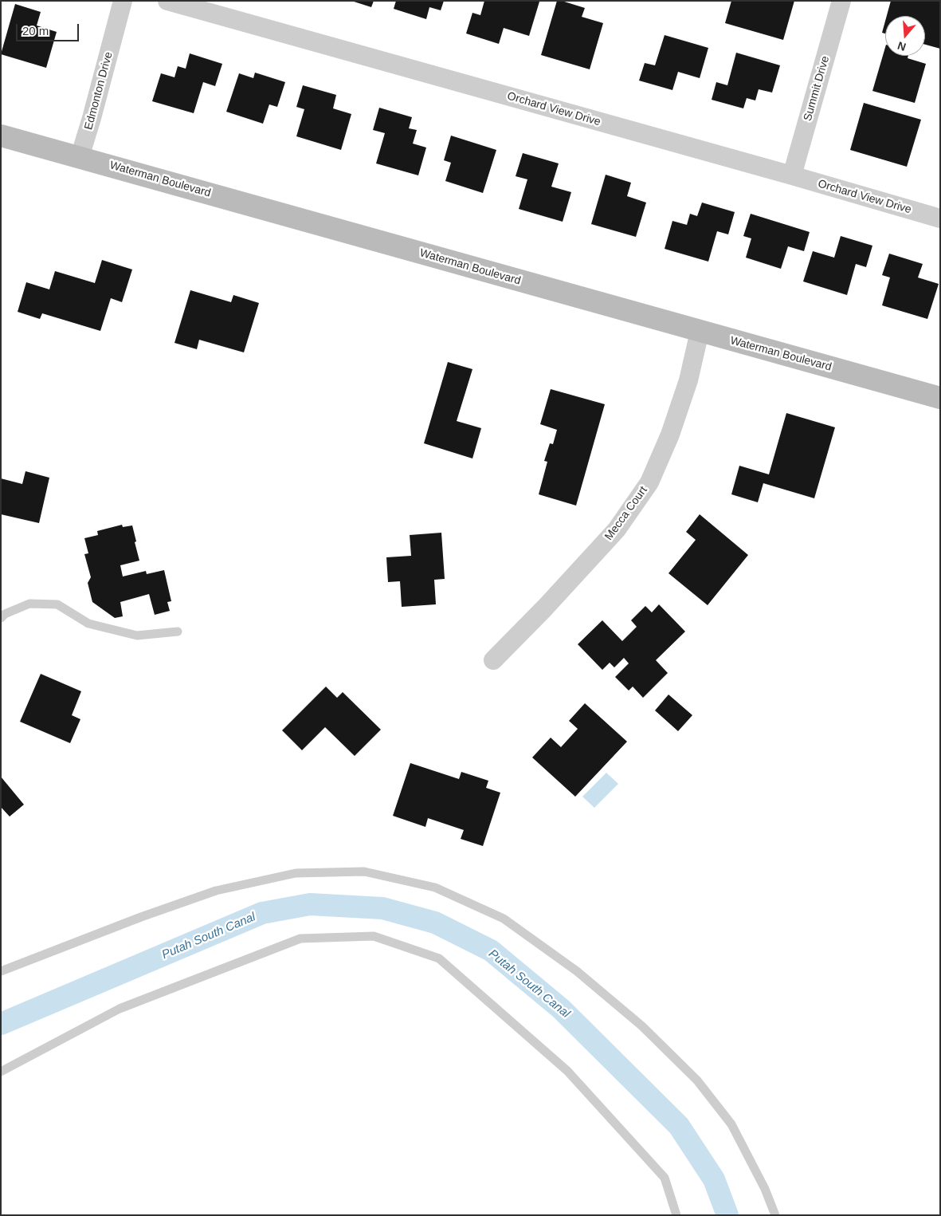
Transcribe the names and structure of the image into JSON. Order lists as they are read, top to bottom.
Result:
{
  "streets": {
    "main road": ["Waterman Boulevard"],
    "street": [
      "Summit Drive",
      "Edmonton Drive",
      "Orchard View Drive",
      "Mecca Court"
    ]
  },
  "crossings": [
    ["Summit Drive", "Orchard View Drive"],
    ["Edmonton Drive", "Waterman Boulevard"],
    ["Waterman Boulevard", "Mecca Court"]
  ],
  "water": ["Putah South Canal"],
  "scale_bar": "20 m",
  "north": "bottom"
}
